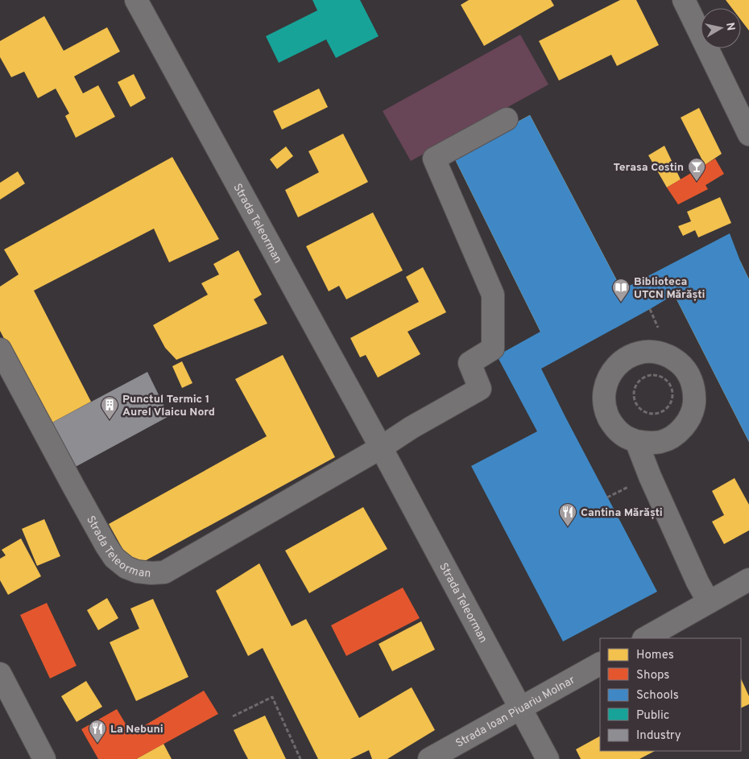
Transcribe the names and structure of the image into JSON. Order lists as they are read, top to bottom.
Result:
{
  "streets": {
    "street": ["Strada Teleorman", "Strada Ioan Piuariu Molnar"]
  },
  "crossings": [
    ["Strada Teleorman", "Strada Ioan Piuariu Molnar"]
  ],
  "places": {
    "bar": ["Terasa Costin"],
    "library": ["Biblioteca UTCN Mărăști"],
    "building": ["Punctul Termic 1 Aurel Vlaicu Nord"],
    "restaurant": ["Cantina Mărăști", "La Nebuni"]
  },
  "legend": [
    "Homes",
    "Shops",
    "Schools",
    "Public",
    "Industry"
  ],
  "north": "right"
}
